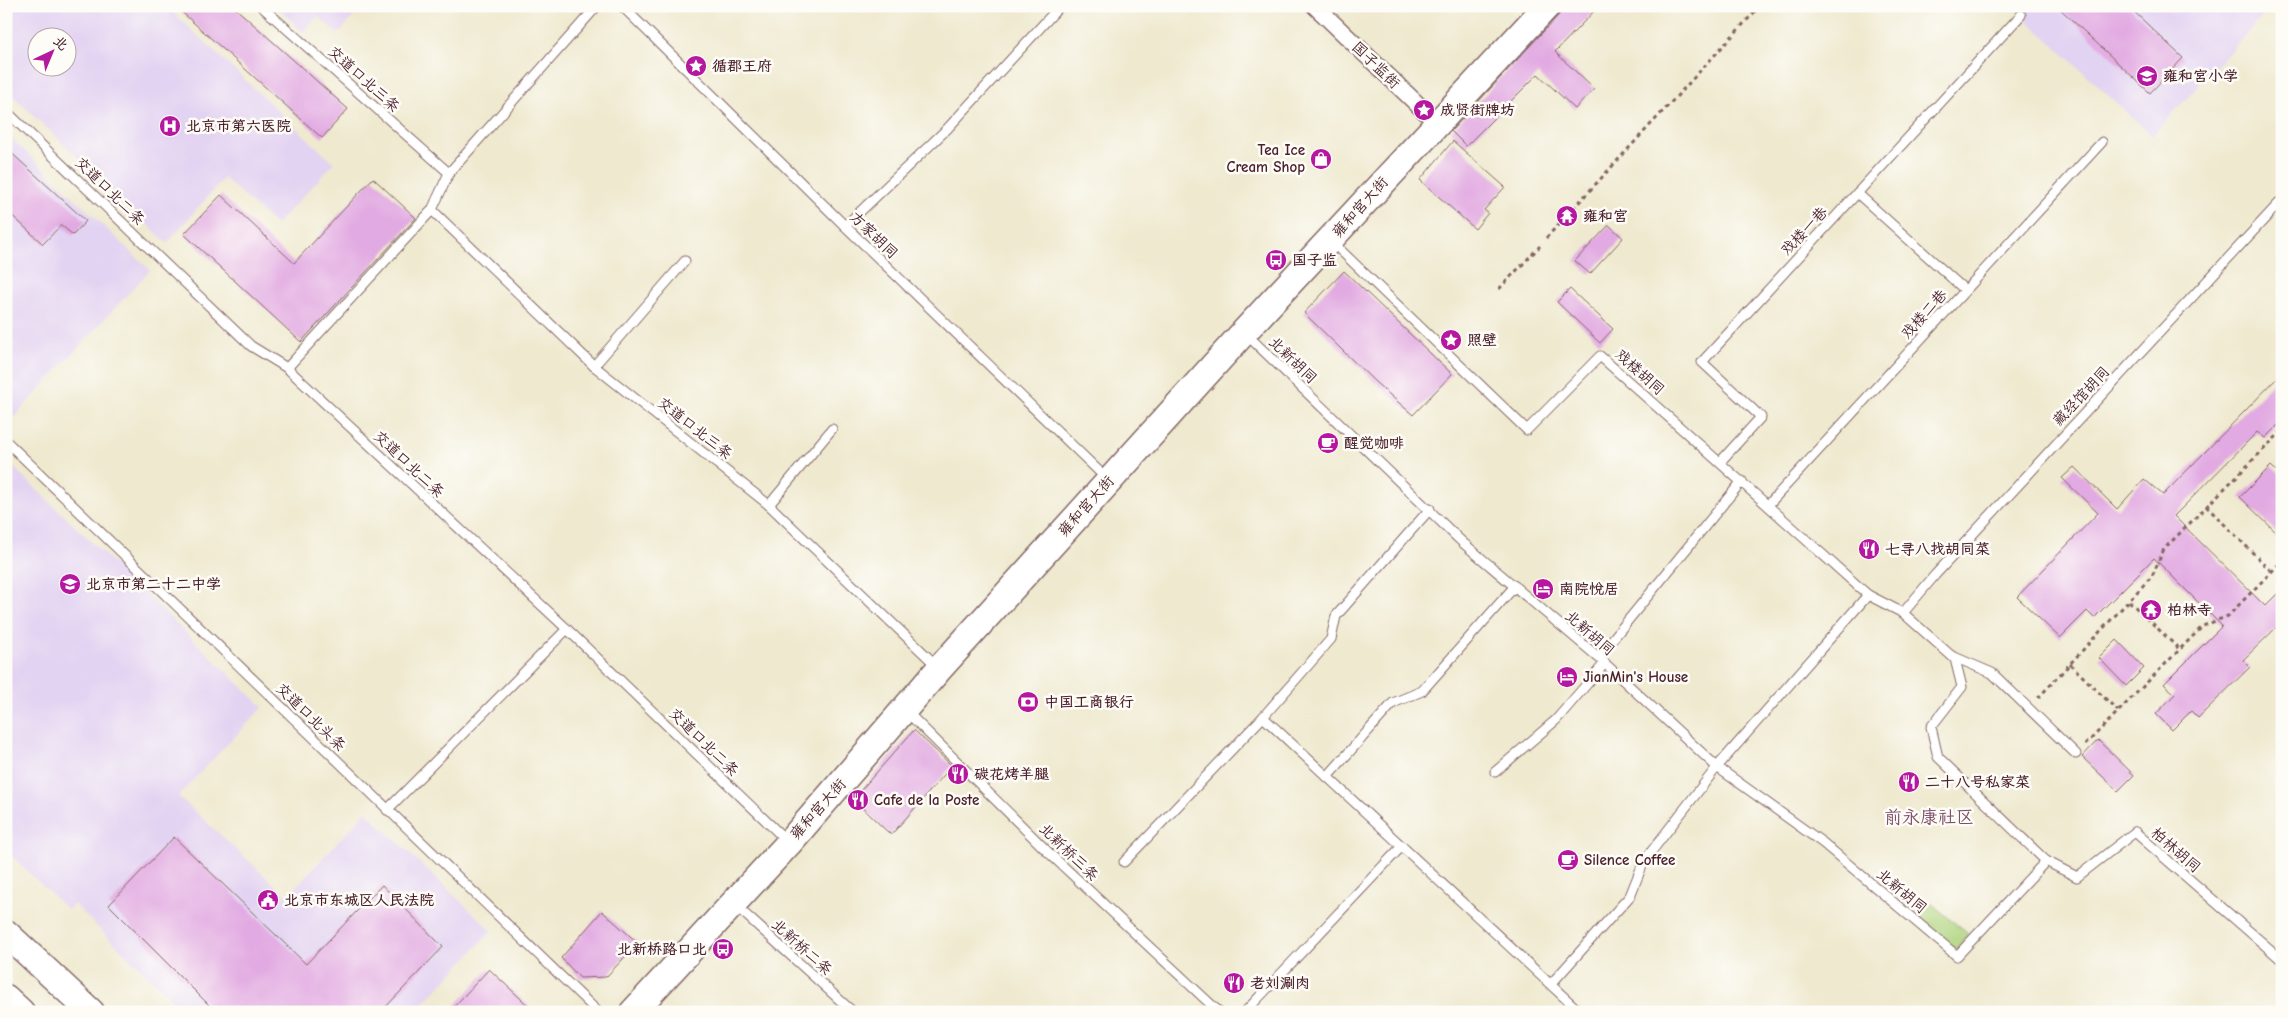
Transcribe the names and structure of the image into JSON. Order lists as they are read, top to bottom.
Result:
{
  "streets": {
    "main road": ["雍和宫大街"],
    "street": ["国子监街"],
    "lane": [
      "交道口北三条",
      "交道口北二条",
      "戏楼一巷",
      "方家胡同",
      "戏楼二巷",
      "北新胡同",
      "戏楼胡同",
      "藏经馆胡同",
      "交道口北头条",
      "柏林胡同",
      "北新桥三条",
      "北新桥二条"
    ]
  },
  "crossings": [
    ["国子监街", "雍和宫大街"],
    ["交道口北三条", "雍和宫大街"],
    ["交道口北二条", "雍和宫大街"],
    ["雍和宫大街", "方家胡同"],
    ["雍和宫大街", "北新胡同"],
    ["雍和宫大街", "戏楼胡同"],
    ["雍和宫大街", "北新桥三条"],
    ["雍和宫大街", "北新桥二条"],
    ["戏楼一巷", "戏楼胡同"],
    ["戏楼二巷", "戏楼胡同"],
    ["北新胡同", "柏林胡同"],
    ["戏楼胡同", "藏经馆胡同"]
  ],
  "districts": ["前永康社区"],
  "places": {
    "place": ["循郡王府", "成贤街牌坊", "照壁"],
    "school or university": ["雍和宫小学", "北京市第二十二中学"],
    "hospital": ["北京市第六医院"],
    "shop": ["Tea Ice Cream Shop"],
    "temple": ["雍和宫", "柏林寺"],
    "bus stop": ["国子监", "北新桥路口北"],
    "cafe": ["醒觉咖啡", "Silence Coffee"],
    "restaurant": [
      "七寻八找胡同菜",
      "碳花烤羊腿",
      "二十八号私家菜",
      "Cafe de la Poste",
      "老刘涮肉"
    ],
    "hotel": ["南院悦居", "JianMin's House"],
    "bank": ["中国工商银行"],
    "public building": ["北京市东城区人民法院"]
  },
  "north": "top right"
}
